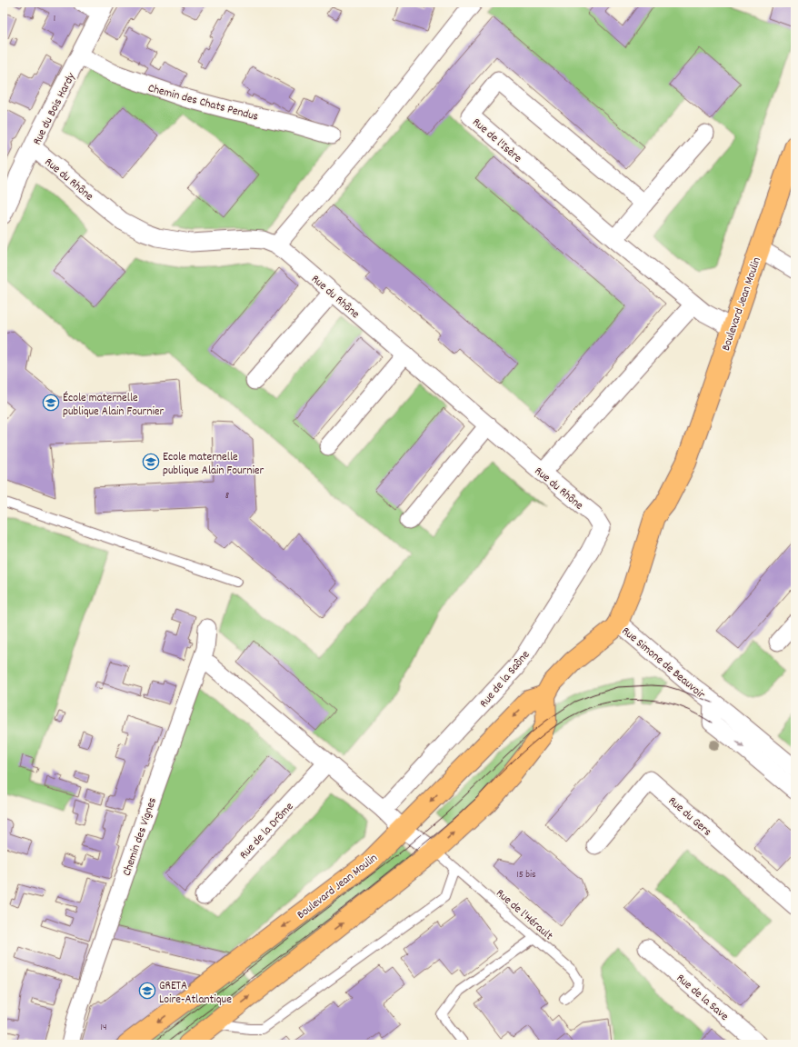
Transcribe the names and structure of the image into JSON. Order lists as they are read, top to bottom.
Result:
{
  "streets": {
    "main road": ["Boulevard Jean Moulin"],
    "street": [
      "Chemin des Chats Pendus",
      "Rue du Bois Hardy",
      "Rue de l'Isère",
      "Rue du Rhône",
      "Rue Simone de Beauvoir",
      "Rue de la Saône",
      "Rue du Gers",
      "Rue de la Drôme",
      "Chemin des Vignes",
      "Rue de la Save"
    ],
    "lane": ["Rue de l'Hérault"]
  },
  "crossings": [
    ["Chemin des Chats Pendus", "Rue du Bois Hardy"],
    ["Rue du Bois Hardy", "Rue du Rhône"],
    ["Rue de l'Isère", "Boulevard Jean Moulin"],
    ["Rue du Rhône", "Rue de la Saône"],
    ["Boulevard Jean Moulin", "Rue Simone de Beauvoir"]
  ],
  "places": {
    "school or university": ["École maternelle publique Alain Fournier", "Ecole maternelle publique Alain Fournier", "GRETA Loire-Atlantique"]
  },
  "house_numbers": [
    "1",
    "8",
    "15 bis",
    "14"
  ]
}
